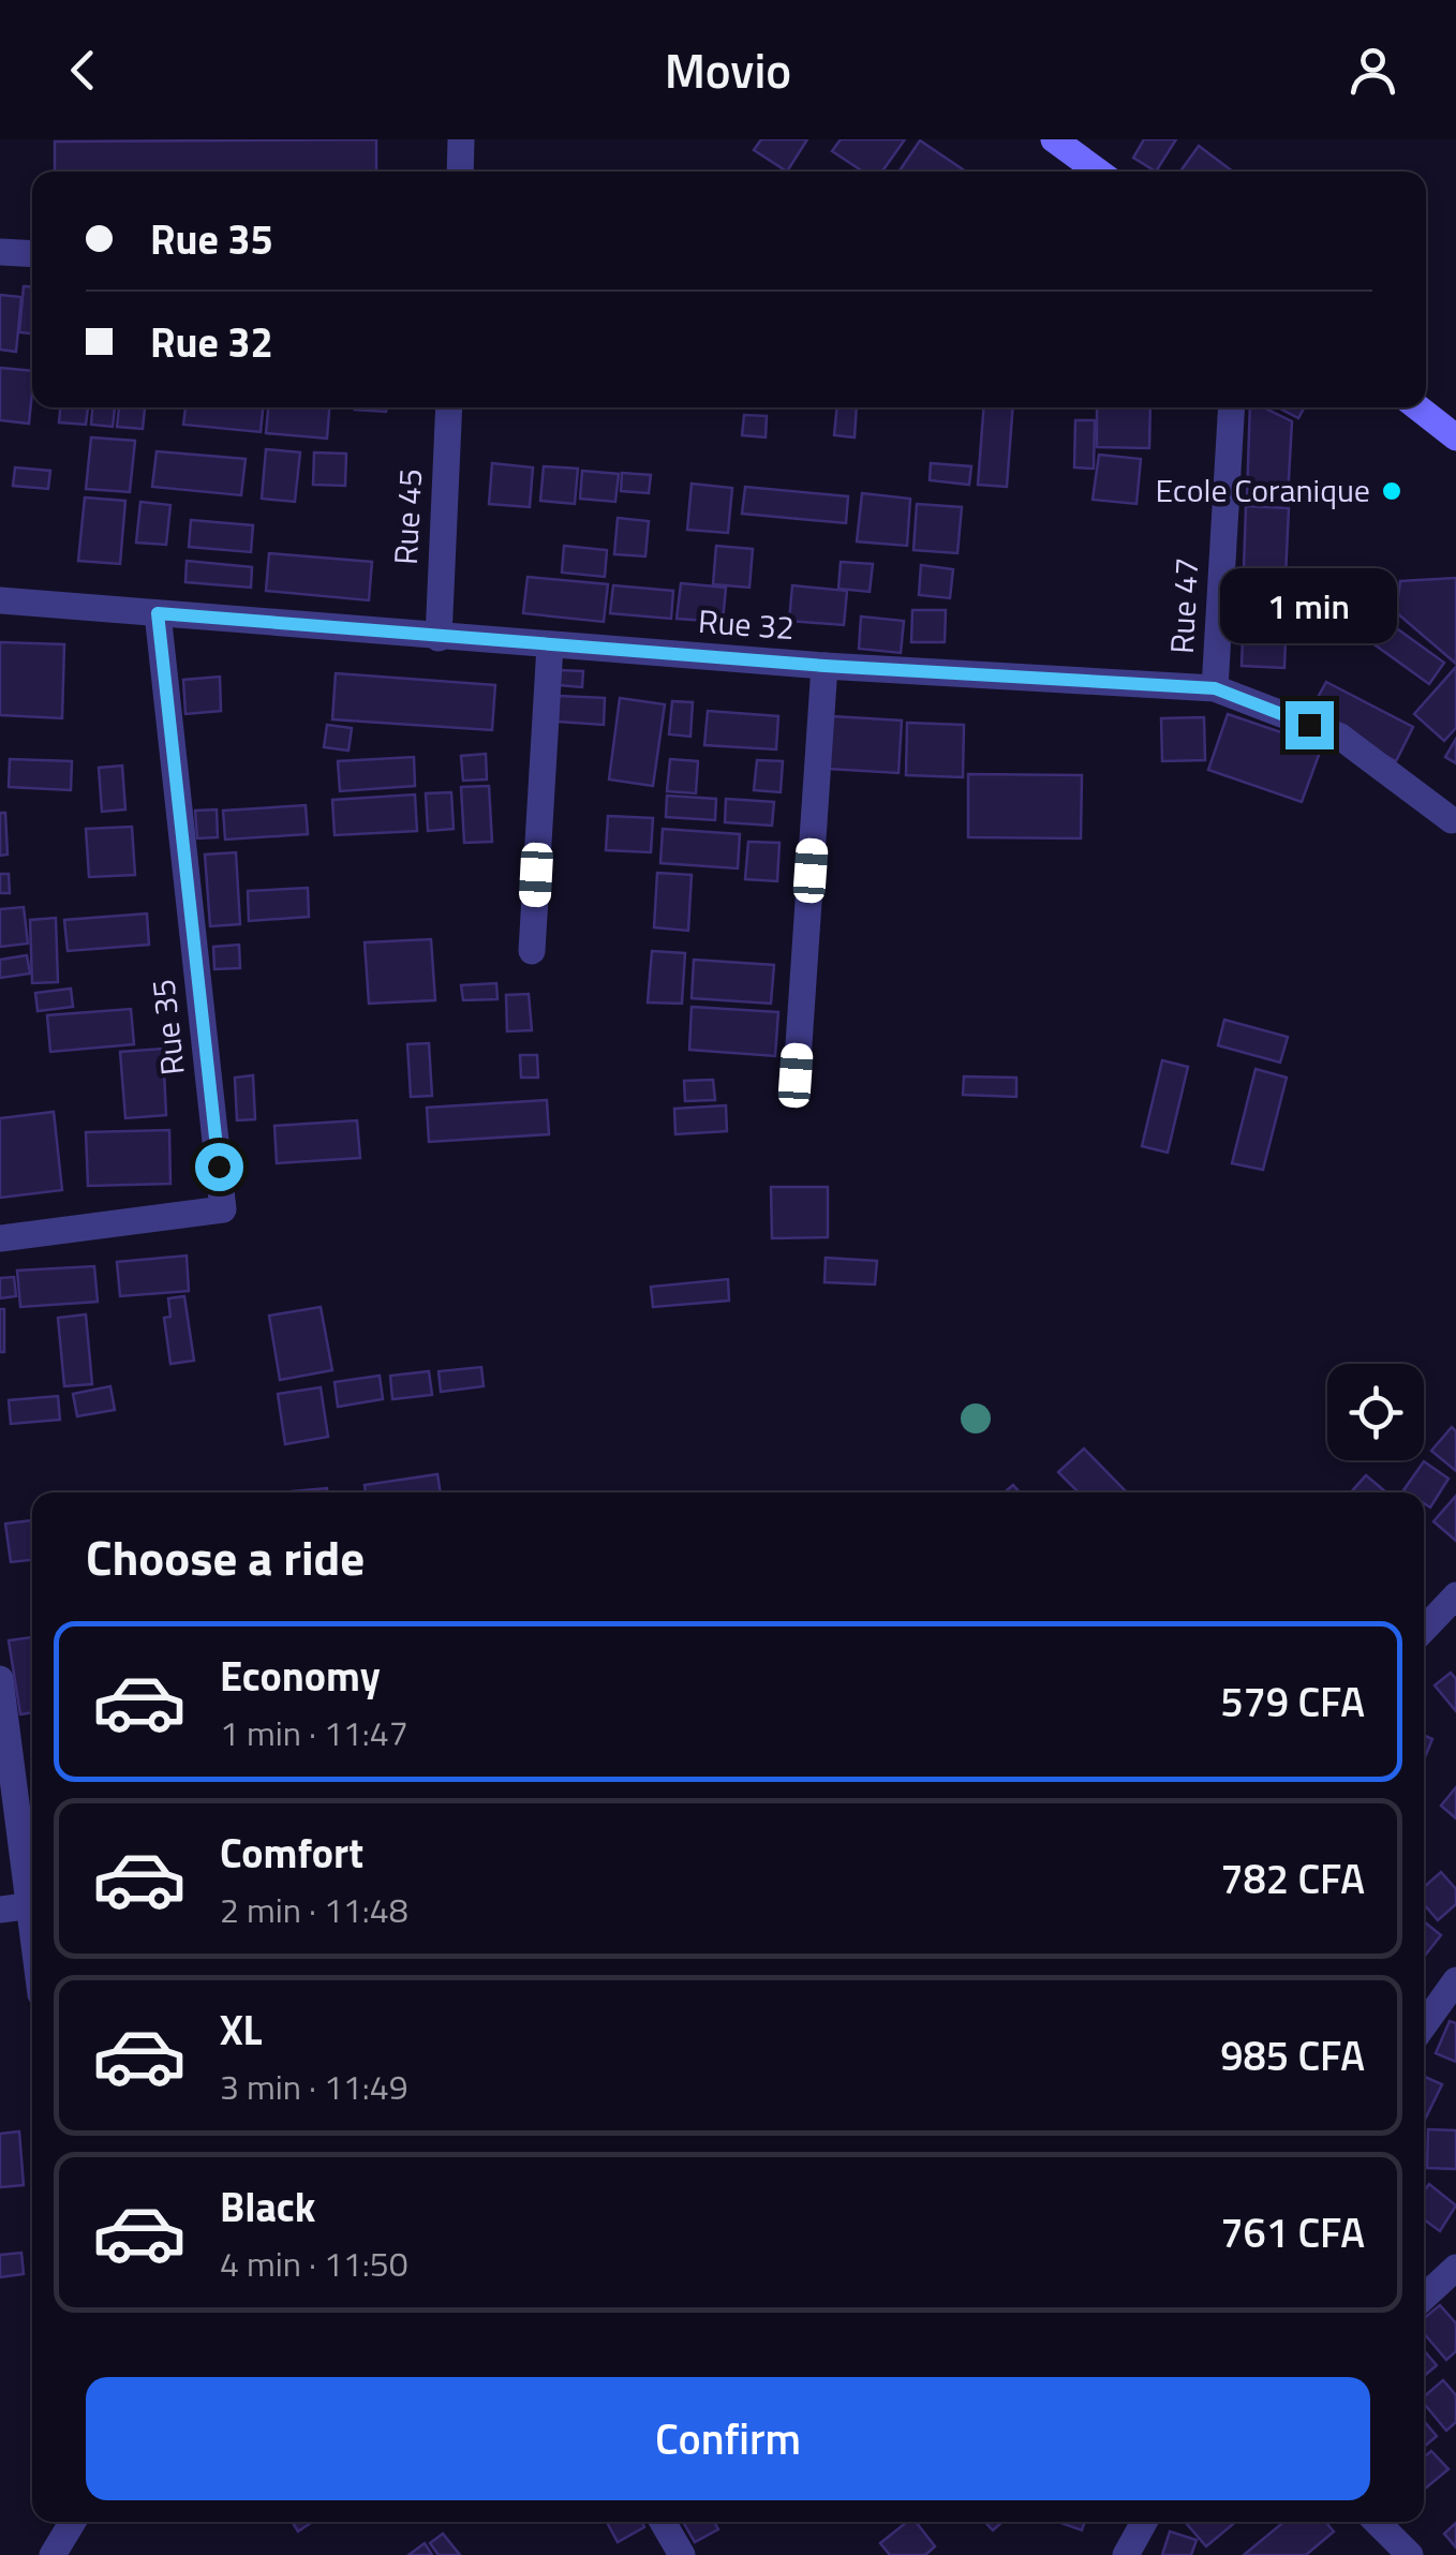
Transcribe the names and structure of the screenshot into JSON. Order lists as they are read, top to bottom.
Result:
{
  "streets": {
    "street": [
      "Rue 45",
      "Rue 47",
      "Rue 32",
      "Rue 35"
    ]
  },
  "crossings": [
    ["Rue 45", "Rue 32"],
    ["Rue 47", "Rue 32"],
    ["Rue 32", "Rue 35"]
  ],
  "places": ["Ecole Coranique"],
  "page": {
    "header": "Movio",
    "banner": ["Rue 35", "Rue 32"],
    "bubble": "1 min",
    "heading": "Choose a ride",
    "list": [
      {
        "name": "Economy",
        "note": "1 min · 11:47",
        "value": "579 CFA"
      },
      {
        "name": "Comfort",
        "note": "2 min · 11:48",
        "value": "782 CFA"
      },
      {
        "name": "XL",
        "note": "3 min · 11:49",
        "value": "985 CFA"
      },
      {
        "name": "Black",
        "note": "4 min · 11:50",
        "value": "761 CFA"
      }
    ],
    "buttons": "Confirm"
  }
}
